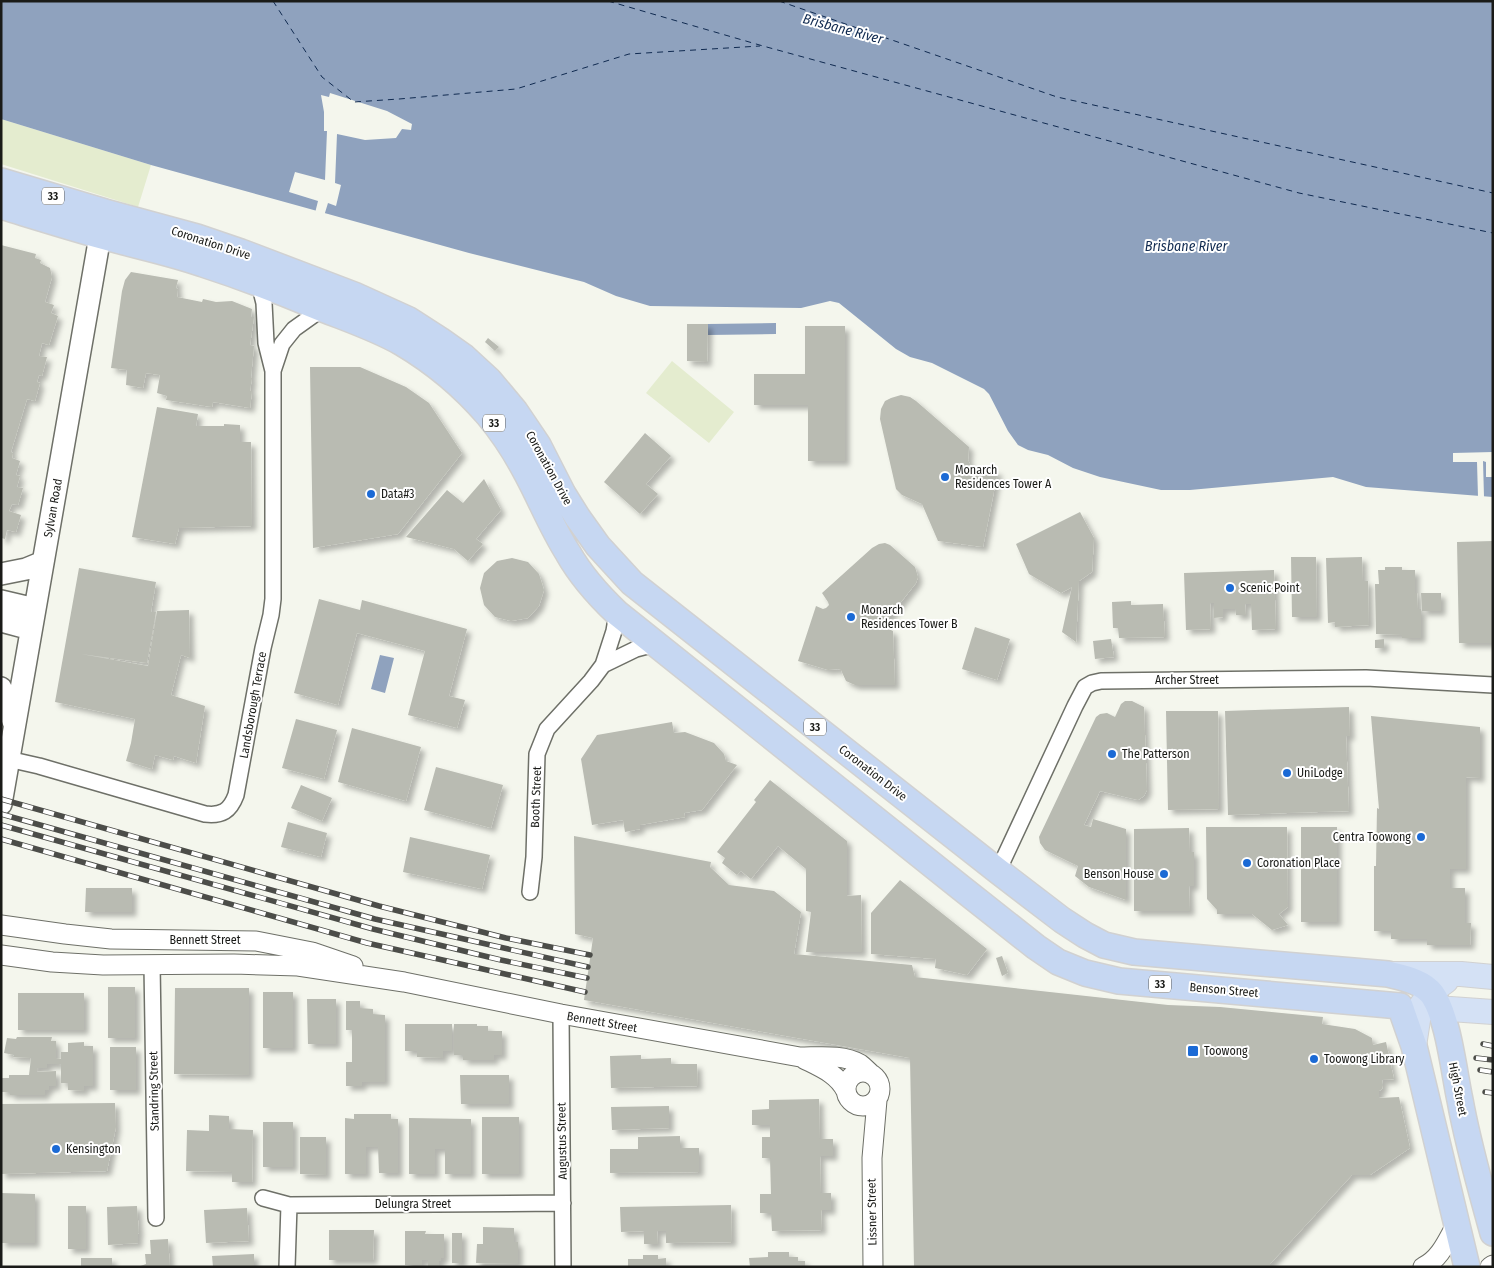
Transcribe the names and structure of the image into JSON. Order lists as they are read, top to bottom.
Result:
{
  "streets": {
    "highway": [
      "33",
      "Coronation Drive",
      "Benson Street",
      "High Street"
    ],
    "main road": ["Sylvan Road"],
    "street": [
      "Archer Street",
      "Landsborough Terrace",
      "Booth Street",
      "Bennett Street",
      "Standring Street",
      "Augustus Street",
      "Delungra Street",
      "Lissner Street"
    ]
  },
  "crossings": [
    ["33", "Coronation Drive"],
    ["33", "Archer Street"],
    ["33", "Benson Street"],
    ["33", "High Street"],
    ["Coronation Drive", "Sylvan Road"],
    ["Coronation Drive", "Archer Street"],
    ["Coronation Drive", "Landsborough Terrace"],
    ["Coronation Drive", "Booth Street"],
    ["Coronation Drive", "Benson Street"],
    ["Sylvan Road", "Landsborough Terrace"],
    ["Bennett Street", "Standring Street"],
    ["Bennett Street", "Augustus Street"],
    ["Bennett Street", "Lissner Street"],
    ["Benson Street", "High Street"],
    ["Augustus Street", "Delungra Street"]
  ],
  "water": ["Brisbane River"],
  "places": {
    "other": [
      "Monarch Residences Tower A",
      "Data#3",
      "Scenic Point",
      "Monarch Residences Tower B",
      "The Patterson",
      "UniLodge",
      "Centra Toowong",
      "Coronation Place",
      "Benson House",
      "Toowong Library",
      "Kensington"
    ],
    "transit": ["Toowong"]
  }
}
